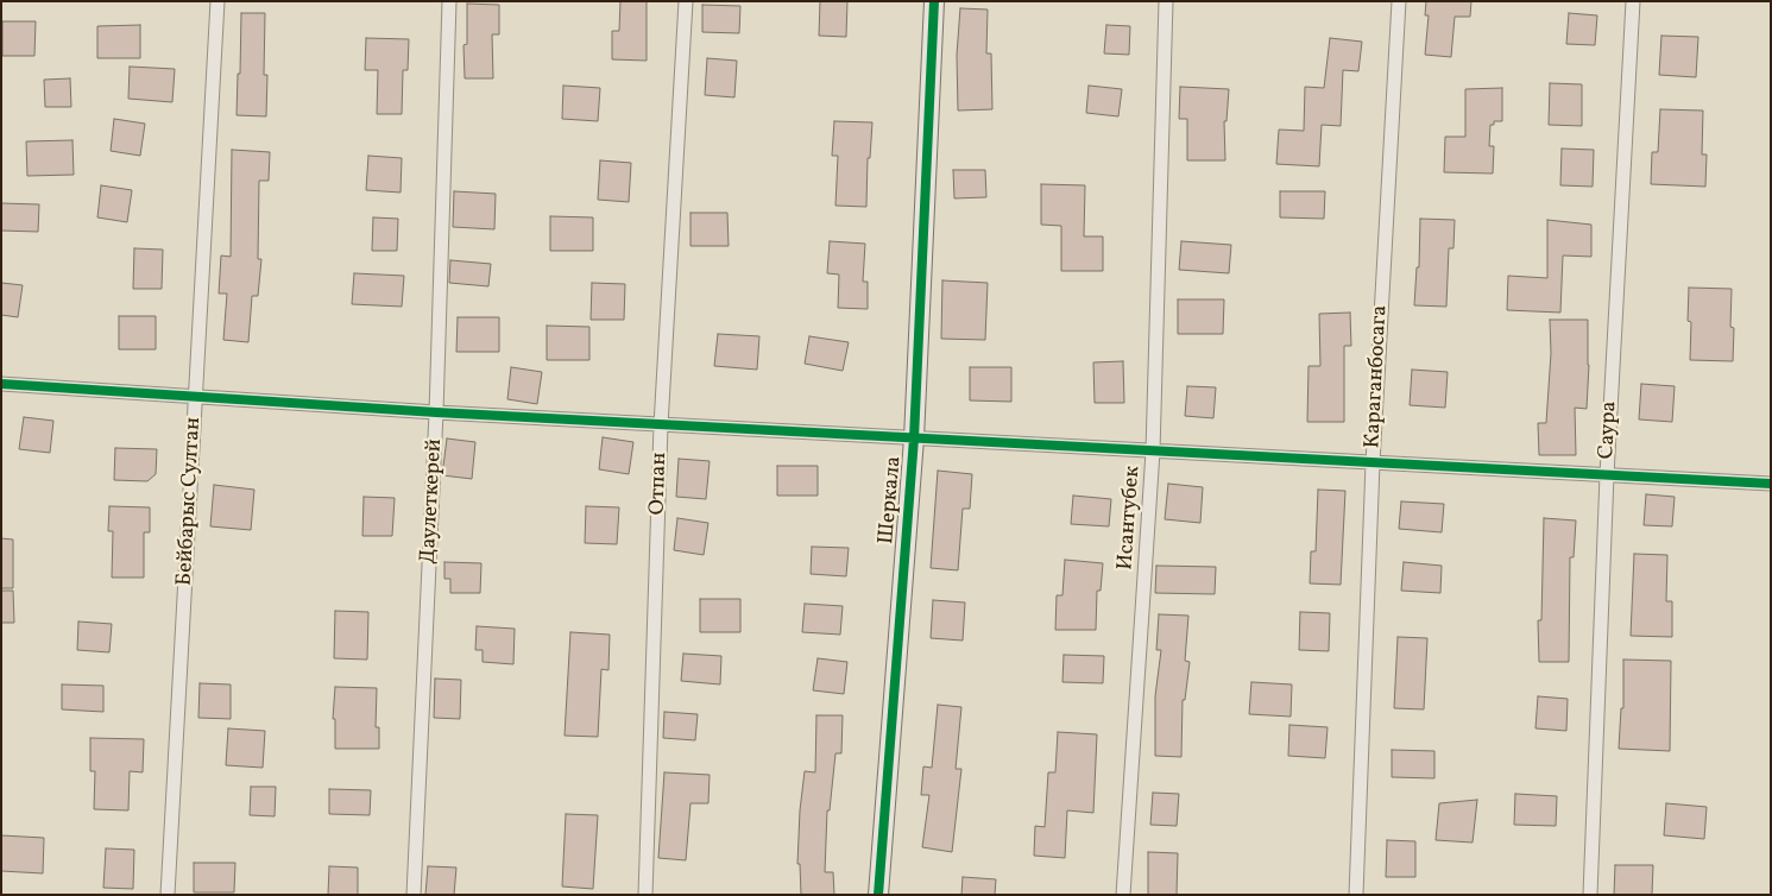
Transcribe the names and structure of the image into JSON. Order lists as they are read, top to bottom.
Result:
{
  "streets": {
    "street": [
      "Караганбосага",
      "Саура",
      "Отпан",
      "Шеркала",
      "Бейбарыс Султан",
      "Даулеткерей",
      "Исантубек"
    ]
  }
}
